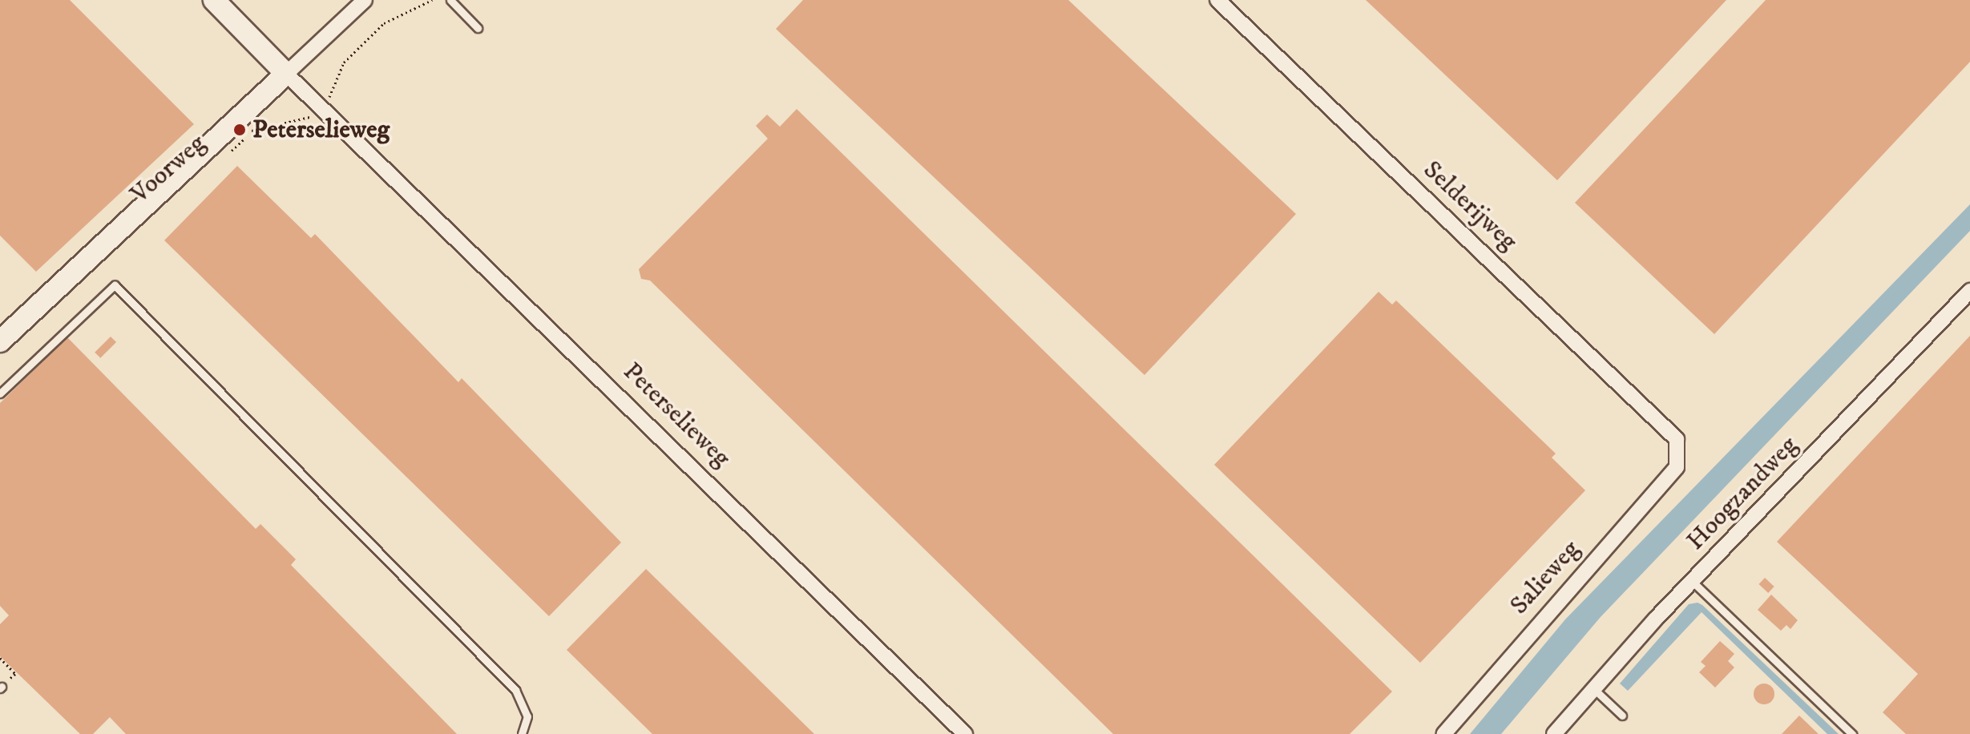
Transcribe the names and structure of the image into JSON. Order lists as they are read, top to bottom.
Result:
{
  "streets": {
    "street": [
      "Voorweg",
      "Selderijweg",
      "Peterselieweg",
      "Hoogzandweg",
      "Salieweg"
    ]
  },
  "crossings": [
    ["Voorweg", "Peterselieweg"],
    ["Selderijweg", "Salieweg"]
  ],
  "places": ["Peterselieweg"]
}
